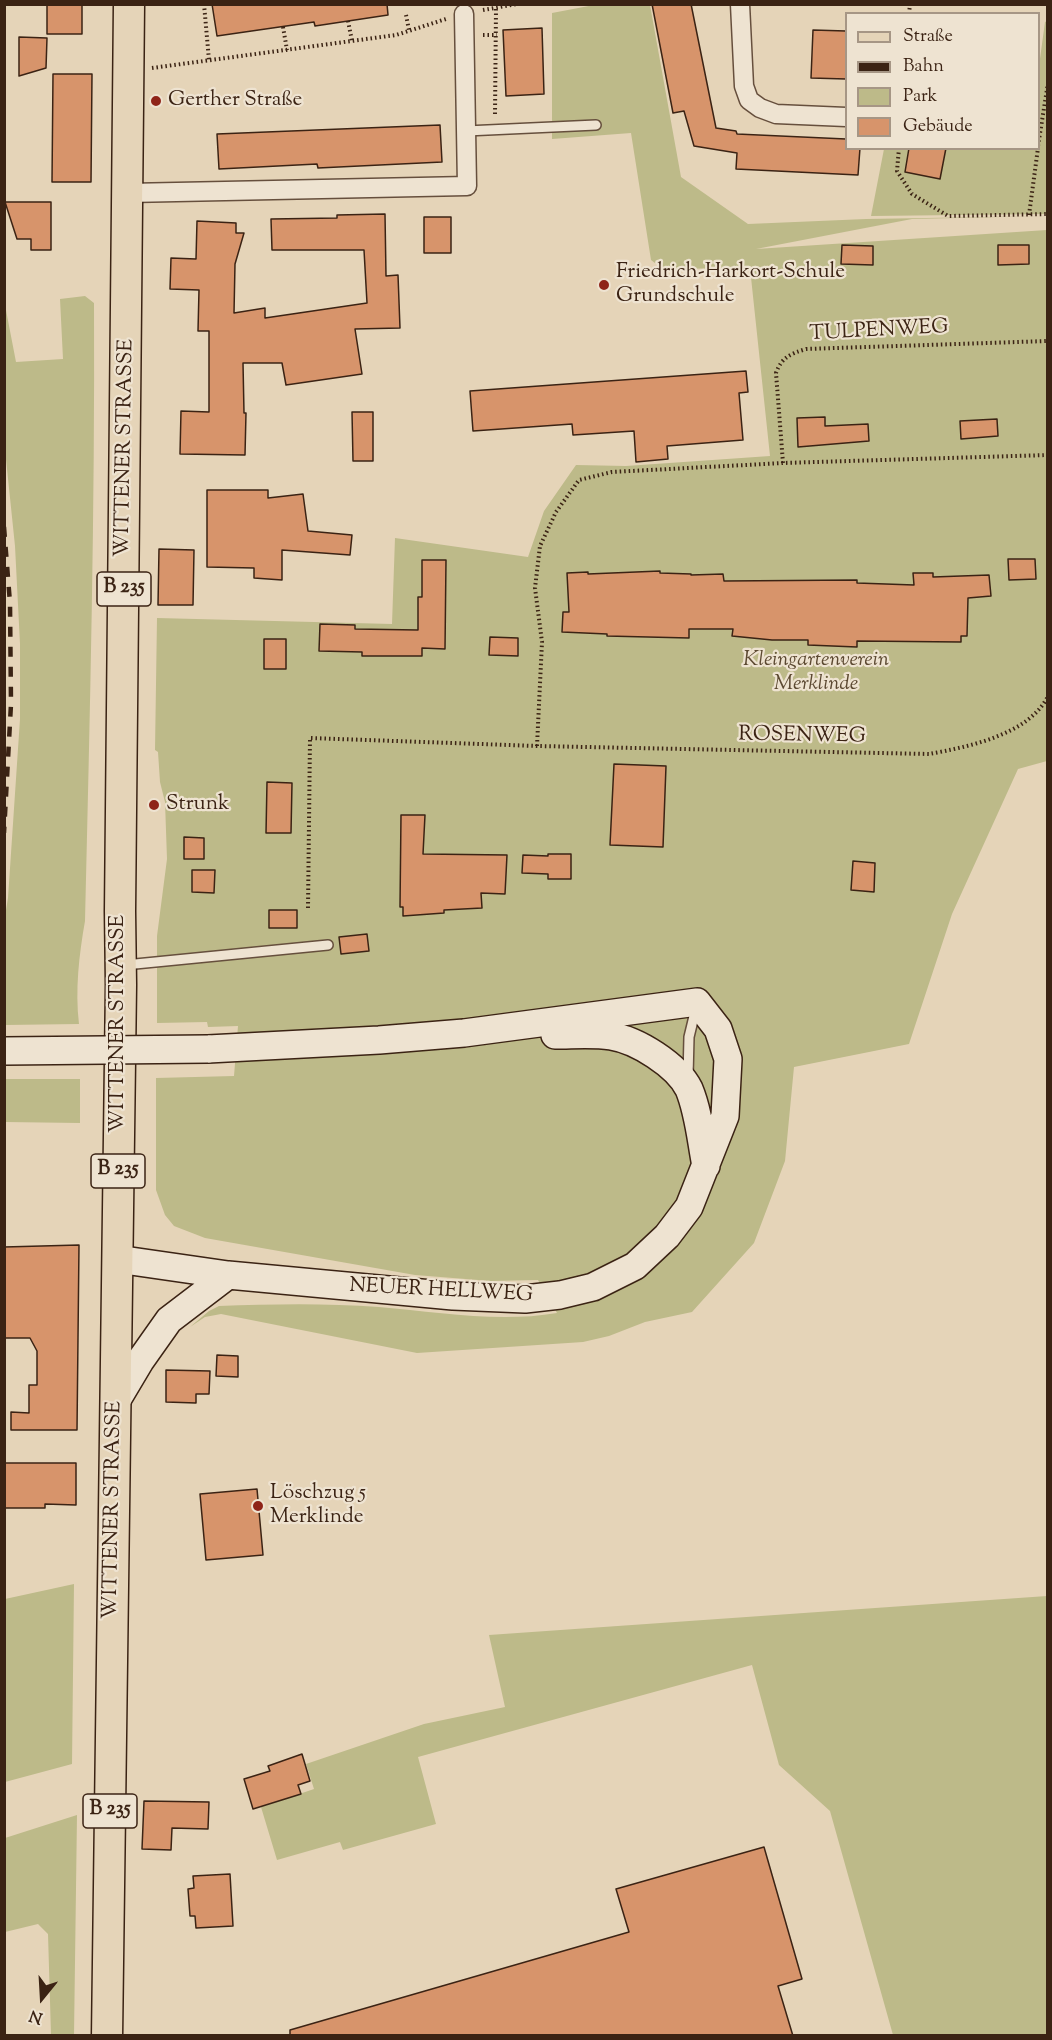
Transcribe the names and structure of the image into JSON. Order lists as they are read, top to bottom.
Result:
{
  "streets": {
    "main road": ["WITTENER STRASSE", "B 235", "NEUER HELLWEG"],
    "path": ["TULPENWEG", "ROSENWEG"]
  },
  "crossings": [
    ["WITTENER STRASSE", "B 235"],
    ["WITTENER STRASSE", "NEUER HELLWEG"],
    ["B 235", "NEUER HELLWEG"]
  ],
  "parks": ["Kleingartenverein Merklinde"],
  "places": [
    "Gerther Straße",
    "Friedrich-Harkort-Schule Grundschule",
    "Strunk",
    "Löschzug 5 Merklinde"
  ],
  "legend": [
    "Straße",
    "Bahn",
    "Park",
    "Gebäude"
  ],
  "north": "bottom"
}
